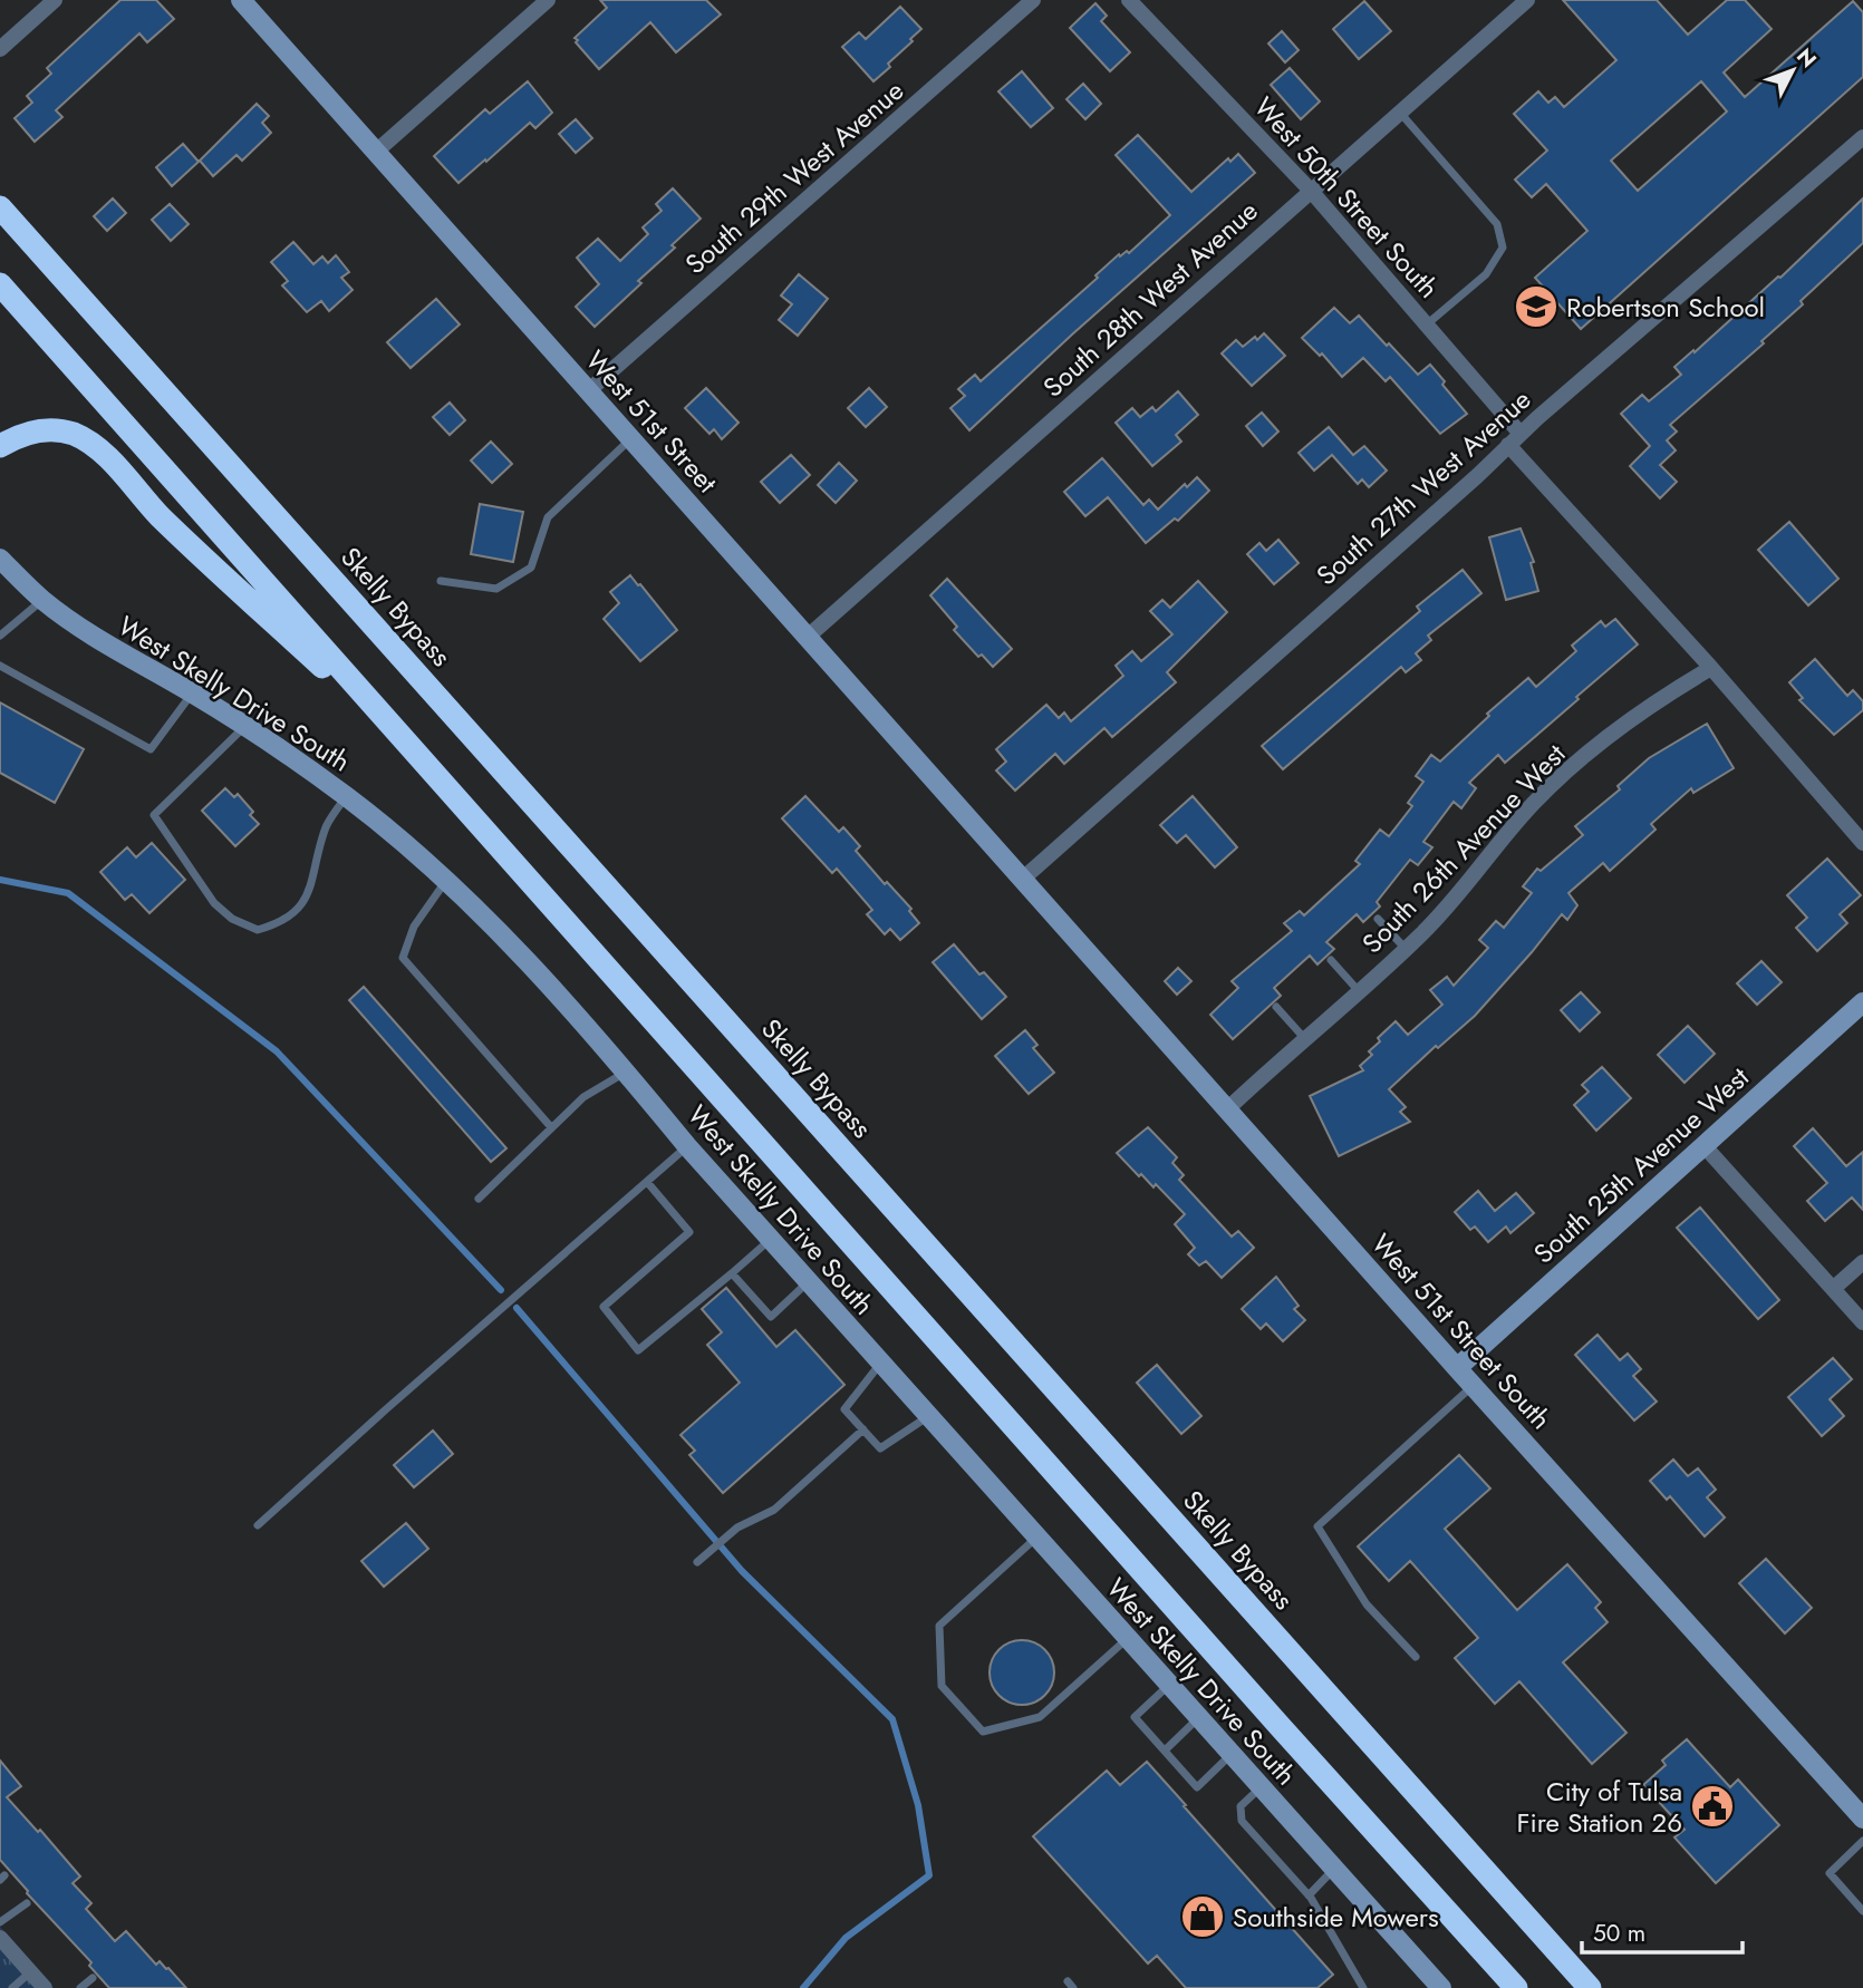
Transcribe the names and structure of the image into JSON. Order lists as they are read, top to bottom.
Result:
{
  "streets": {
    "highway": ["Skelly Bypass"],
    "street": [
      "South 29th West Avenue",
      "West 50th Street South",
      "South 28th West Avenue",
      "West 51st Street",
      "South 27th West Avenue",
      "West Skelly Drive South",
      "South 26th Avenue West",
      "South 25th Avenue West",
      "West 51st Street South"
    ]
  },
  "crossings": [
    ["South 29th West Avenue", "West 51st Street"],
    ["West 50th Street South", "South 28th West Avenue"],
    ["West 50th Street South", "South 27th West Avenue"],
    ["West 50th Street South", "South 26th Avenue West"],
    ["South 28th West Avenue", "West 51st Street"],
    ["West 51st Street", "South 27th West Avenue"],
    ["West 51st Street", "West 51st Street South"],
    ["South 27th West Avenue", "West 51st Street South"],
    ["South 26th Avenue West", "West 51st Street South"],
    ["South 25th Avenue West", "West 51st Street South"]
  ],
  "places": {
    "school or university": ["Robertson School"],
    "public building": ["City of Tulsa Fire Station 26"],
    "shop": ["Southside Mowers"]
  },
  "scale_bar": "50 m",
  "north": "top right"
}
